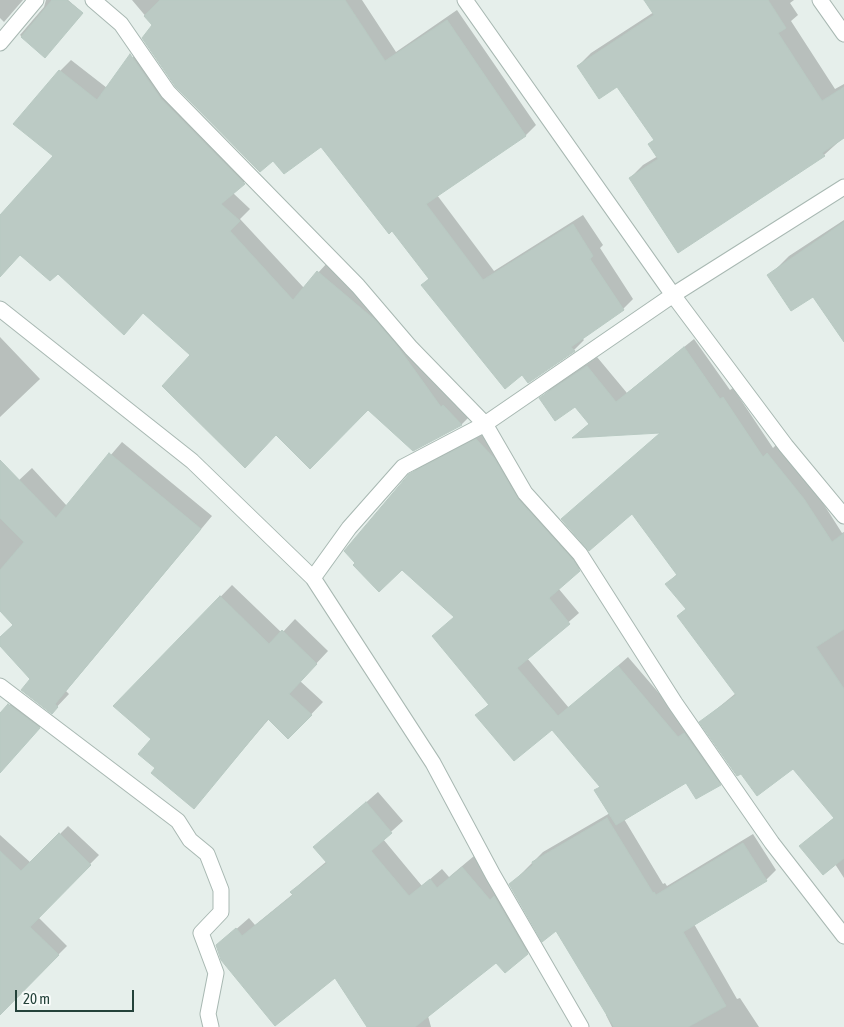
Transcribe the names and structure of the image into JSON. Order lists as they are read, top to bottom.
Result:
{
  "scale_bar": "20 m"
}
